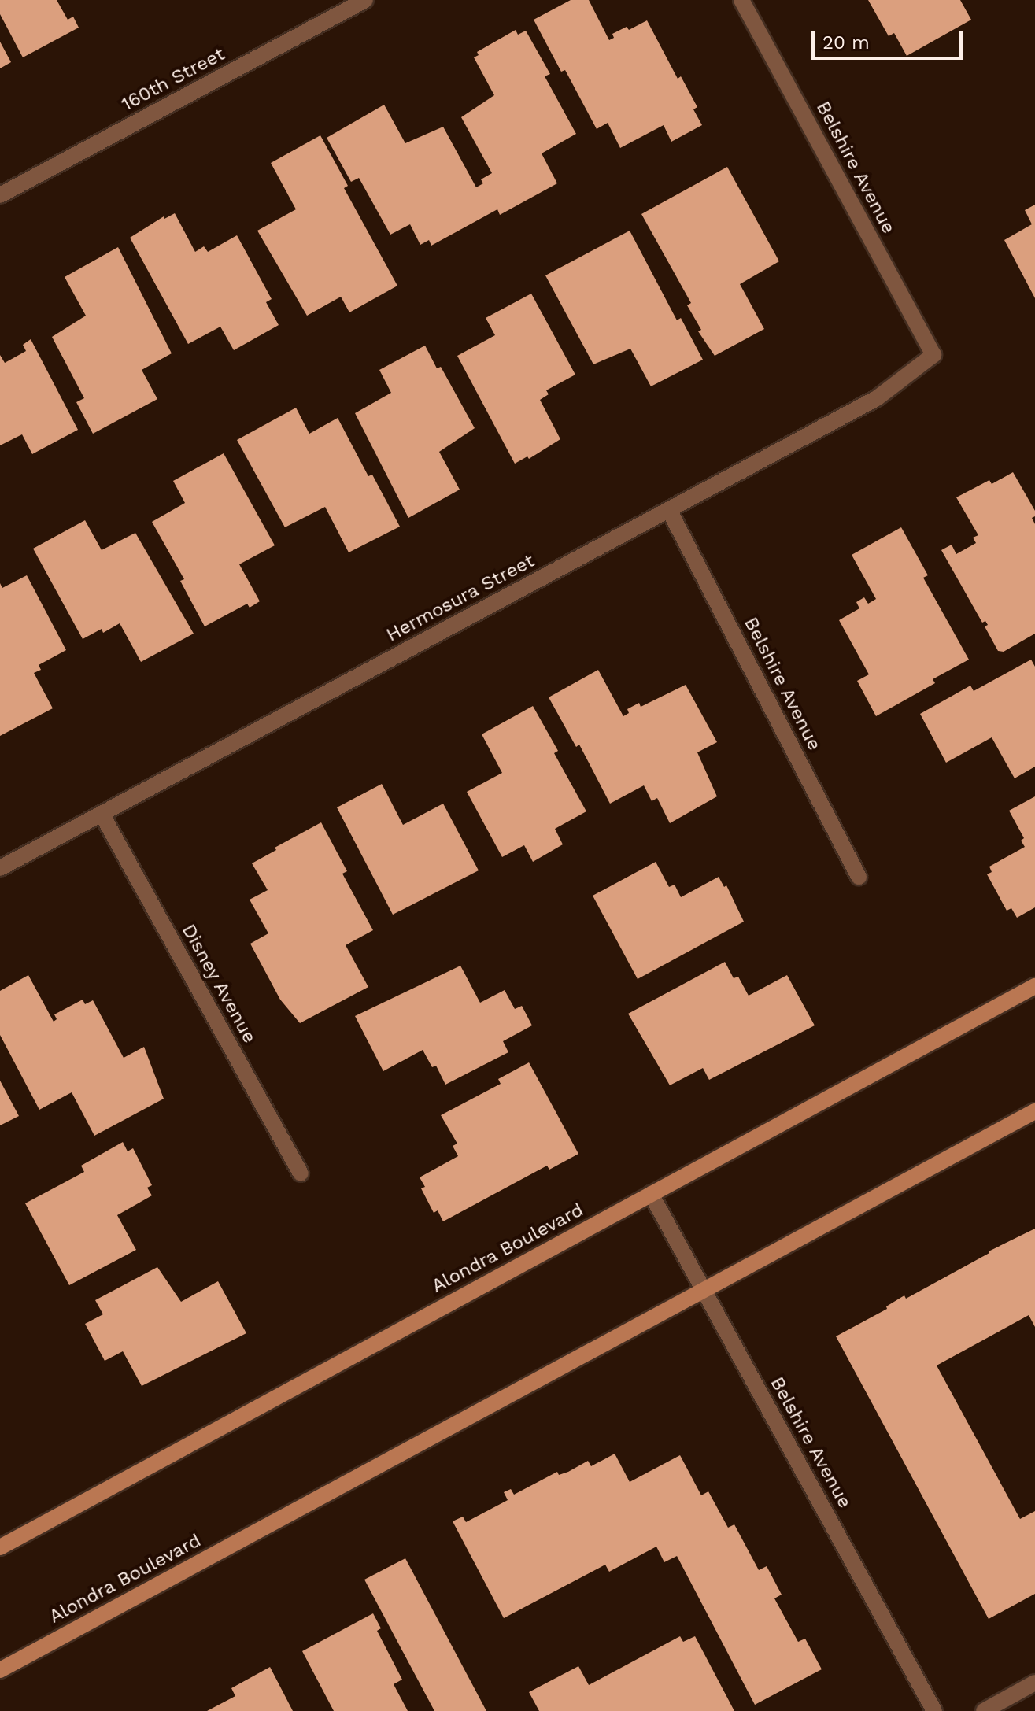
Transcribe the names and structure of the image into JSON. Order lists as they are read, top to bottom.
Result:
{
  "streets": {
    "main road": ["Alondra Boulevard"],
    "street": [
      "160th Street",
      "Belshire Avenue",
      "Hermosura Street",
      "Disney Avenue"
    ]
  },
  "crossings": [
    ["Belshire Avenue", "Hermosura Street"],
    ["Belshire Avenue", "Alondra Boulevard"],
    ["Hermosura Street", "Disney Avenue"]
  ],
  "scale_bar": "20 m"
}
